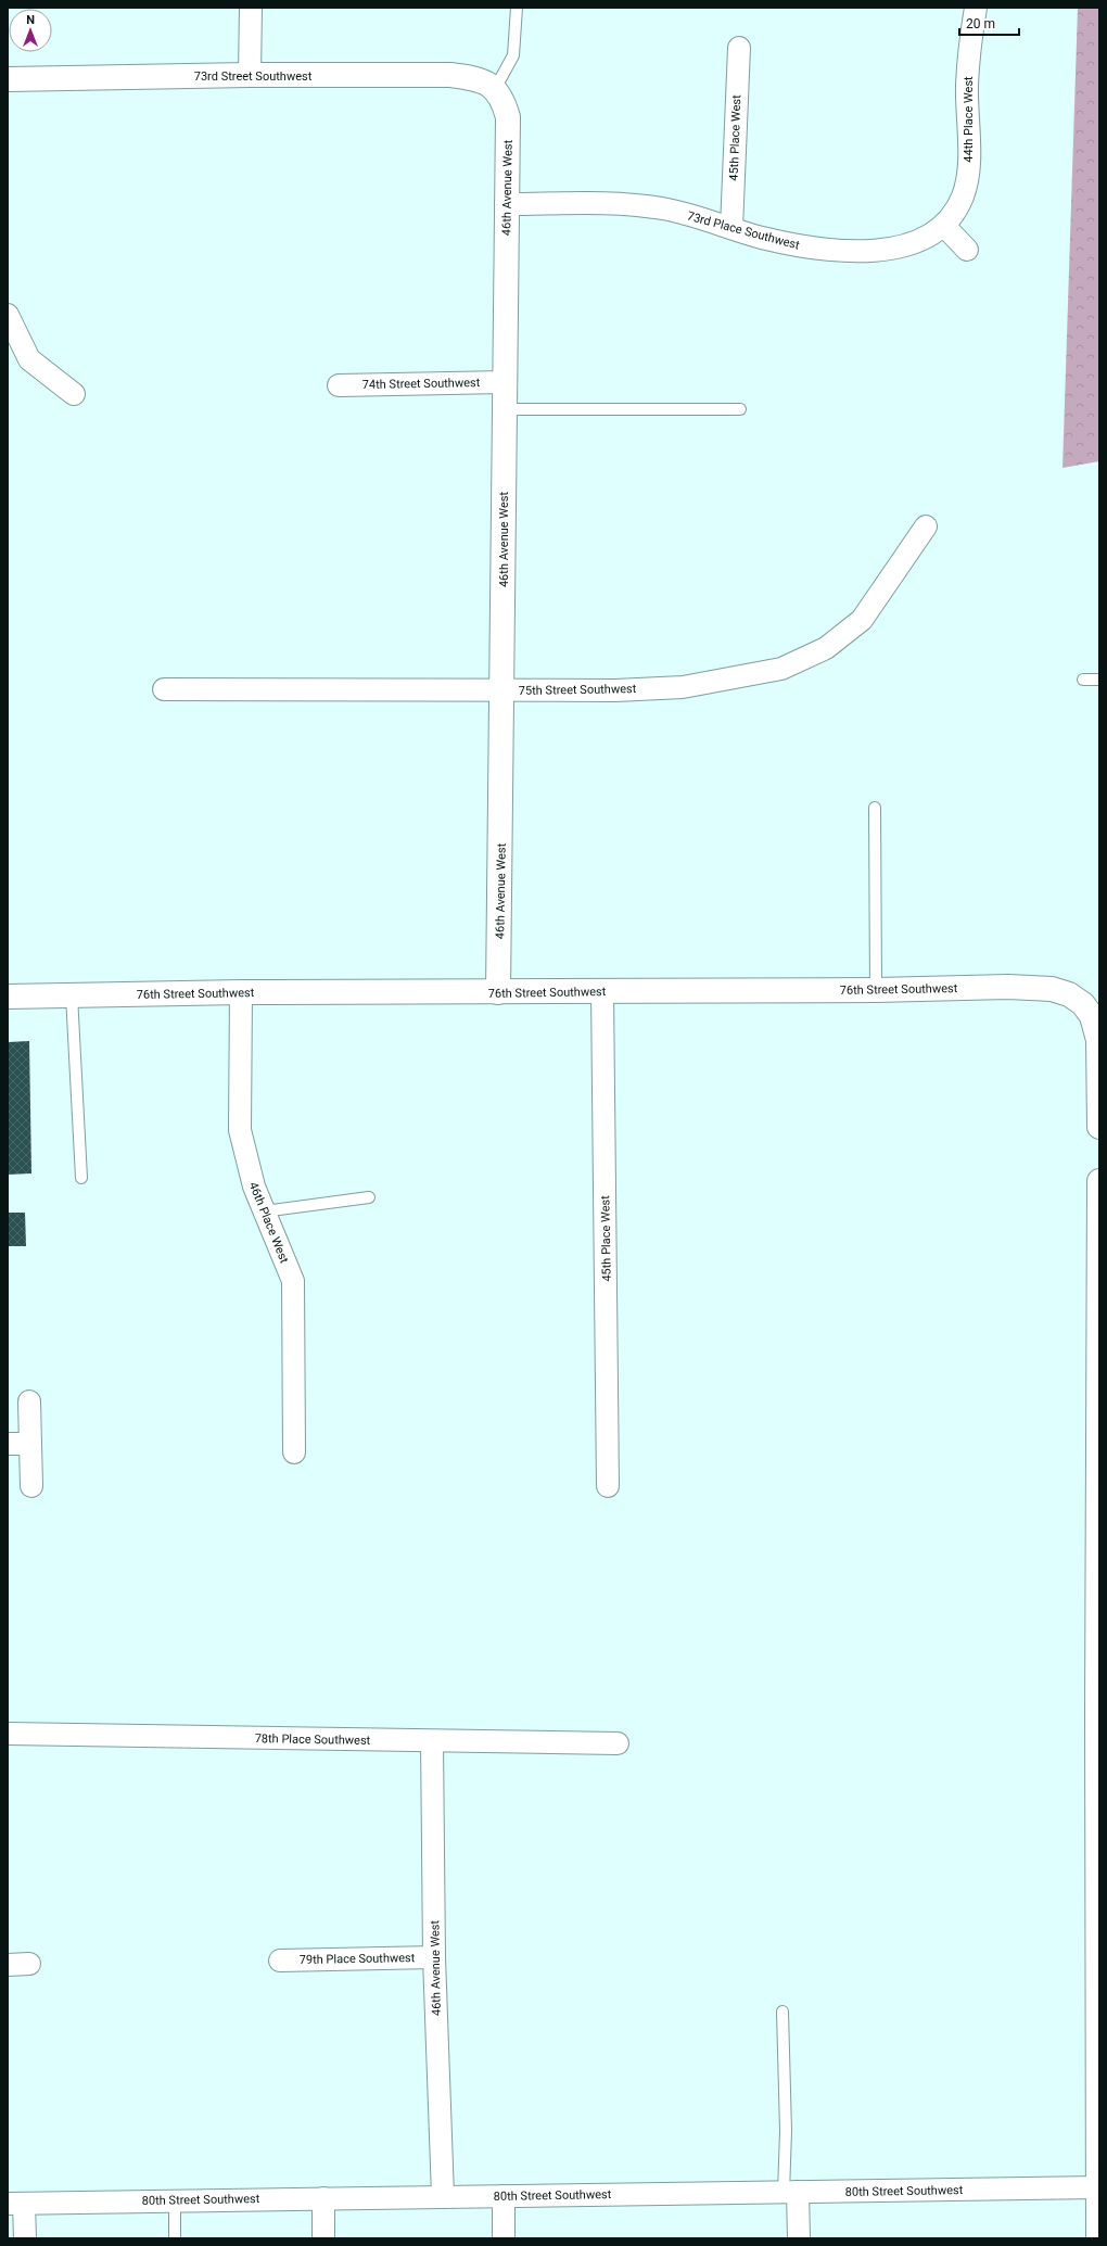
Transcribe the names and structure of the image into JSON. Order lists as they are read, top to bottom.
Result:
{
  "streets": {
    "street": [
      "73rd Street Southwest",
      "44th Place West",
      "45th Place West",
      "46th Avenue West",
      "73rd Place Southwest",
      "74th Street Southwest",
      "75th Street Southwest",
      "76th Street Southwest",
      "46th Place West",
      "78th Place Southwest",
      "79th Place Southwest",
      "80th Street Southwest"
    ]
  },
  "crossings": [
    ["73rd Street Southwest", "46th Avenue West"],
    ["44th Place West", "73rd Place Southwest"],
    ["45th Place West", "73rd Place Southwest"],
    ["45th Place West", "76th Street Southwest"],
    ["46th Avenue West", "73rd Place Southwest"],
    ["46th Avenue West", "74th Street Southwest"],
    ["46th Avenue West", "75th Street Southwest"],
    ["46th Avenue West", "76th Street Southwest"],
    ["46th Avenue West", "78th Place Southwest"],
    ["46th Avenue West", "79th Place Southwest"],
    ["46th Avenue West", "80th Street Southwest"],
    ["76th Street Southwest", "46th Place West"]
  ],
  "scale_bar": "20 m",
  "north": "top"
}
